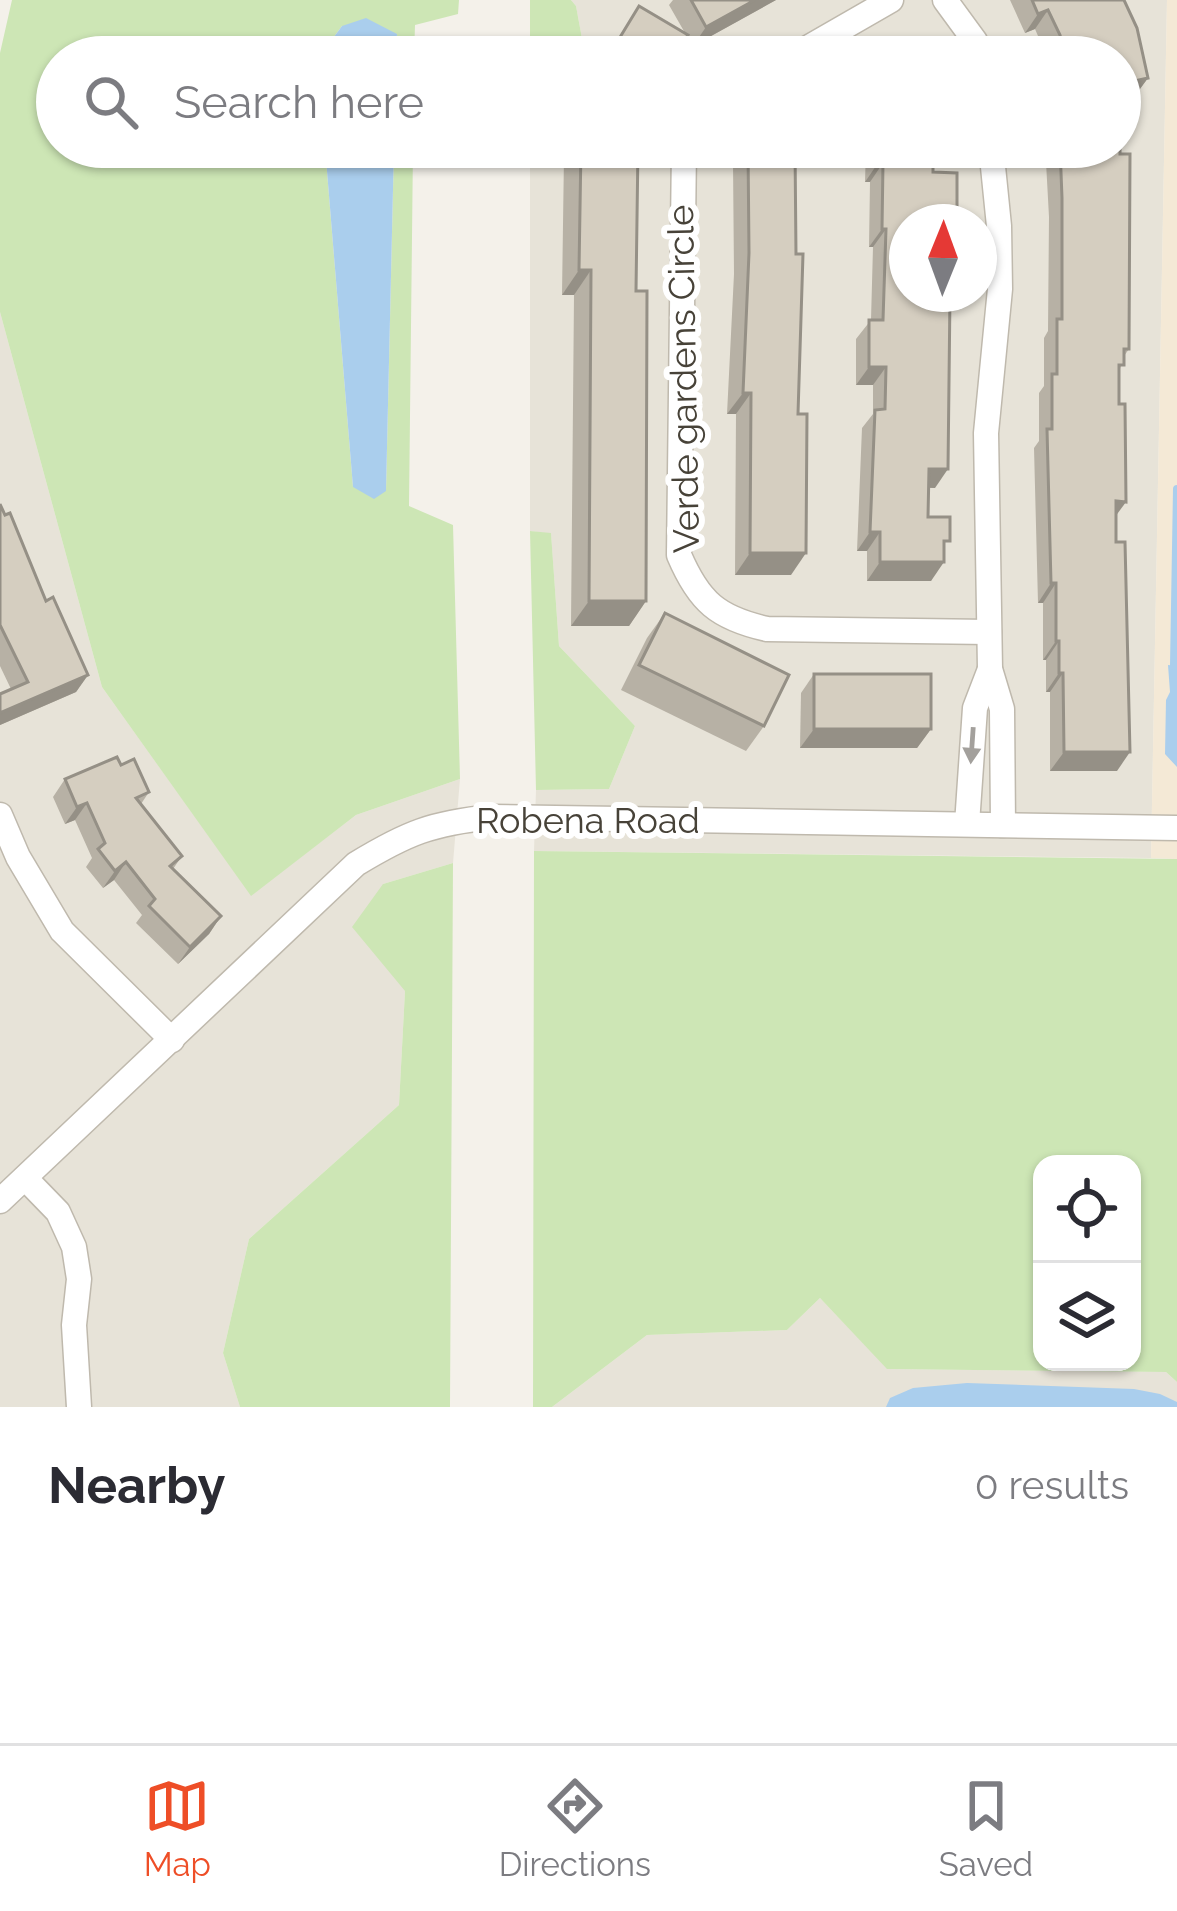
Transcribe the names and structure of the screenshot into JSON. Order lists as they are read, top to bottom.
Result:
{
  "streets": {
    "street": ["Verde gardens Circle", "Robena Road"]
  },
  "north": "top",
  "page": {
    "search": "Search here",
    "heading": ["Nearby", "0 results"],
    "nav": ["Map", "Directions", "Saved"]
  }
}
